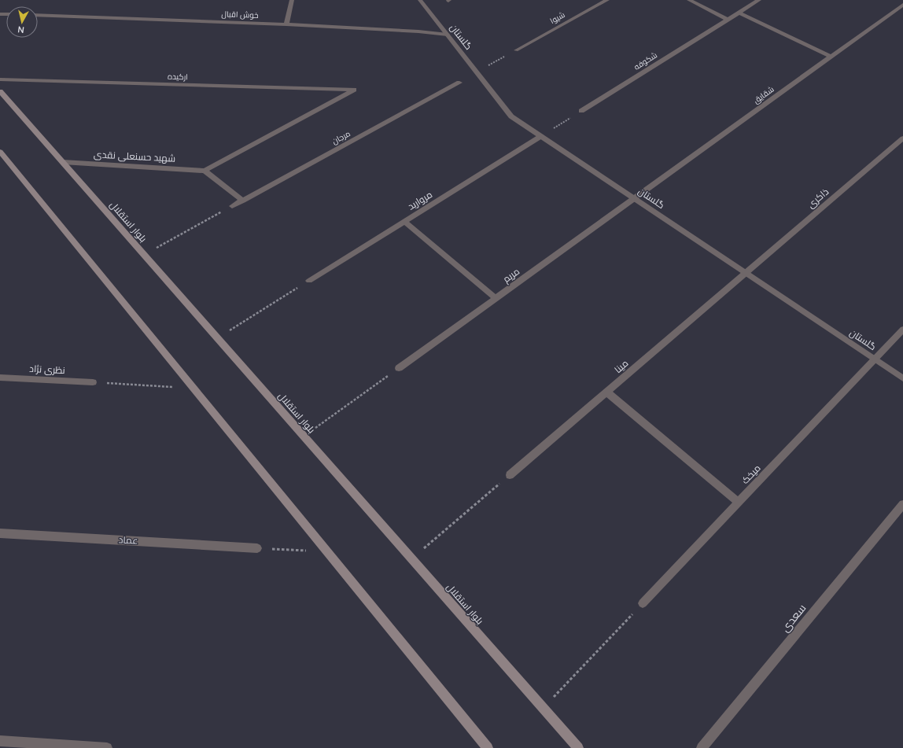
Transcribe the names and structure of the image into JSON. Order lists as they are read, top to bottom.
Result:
{
  "streets": {
    "main road": ["بلوار استقلال"],
    "street": [
      "خوش اقبال",
      "شیوا",
      "گلستان",
      "شکوفه",
      "ارکیده",
      "شقایق",
      "مرجان",
      "شهید حسنعلی نقدی",
      "ذاکری",
      "مروارید",
      "مریم",
      "مینا",
      "نظری نژاد",
      "میخک",
      "عماد",
      "سعدی"
    ]
  },
  "crossings": [
    ["خوش اقبال", "گلستان"],
    ["گلستان", "شقایق"],
    ["گلستان", "ذاکری"],
    ["گلستان", "مروارید"],
    ["گلستان", "مریم"],
    ["گلستان", "مینا"],
    ["گلستان", "میخک"],
    ["ارکیده", "شهید حسنعلی نقدی"],
    ["شقایق", "مریم"],
    ["شهید حسنعلی نقدی", "بلوار استقلال"],
    ["ذاکری", "مینا"]
  ],
  "north": "bottom"
}
